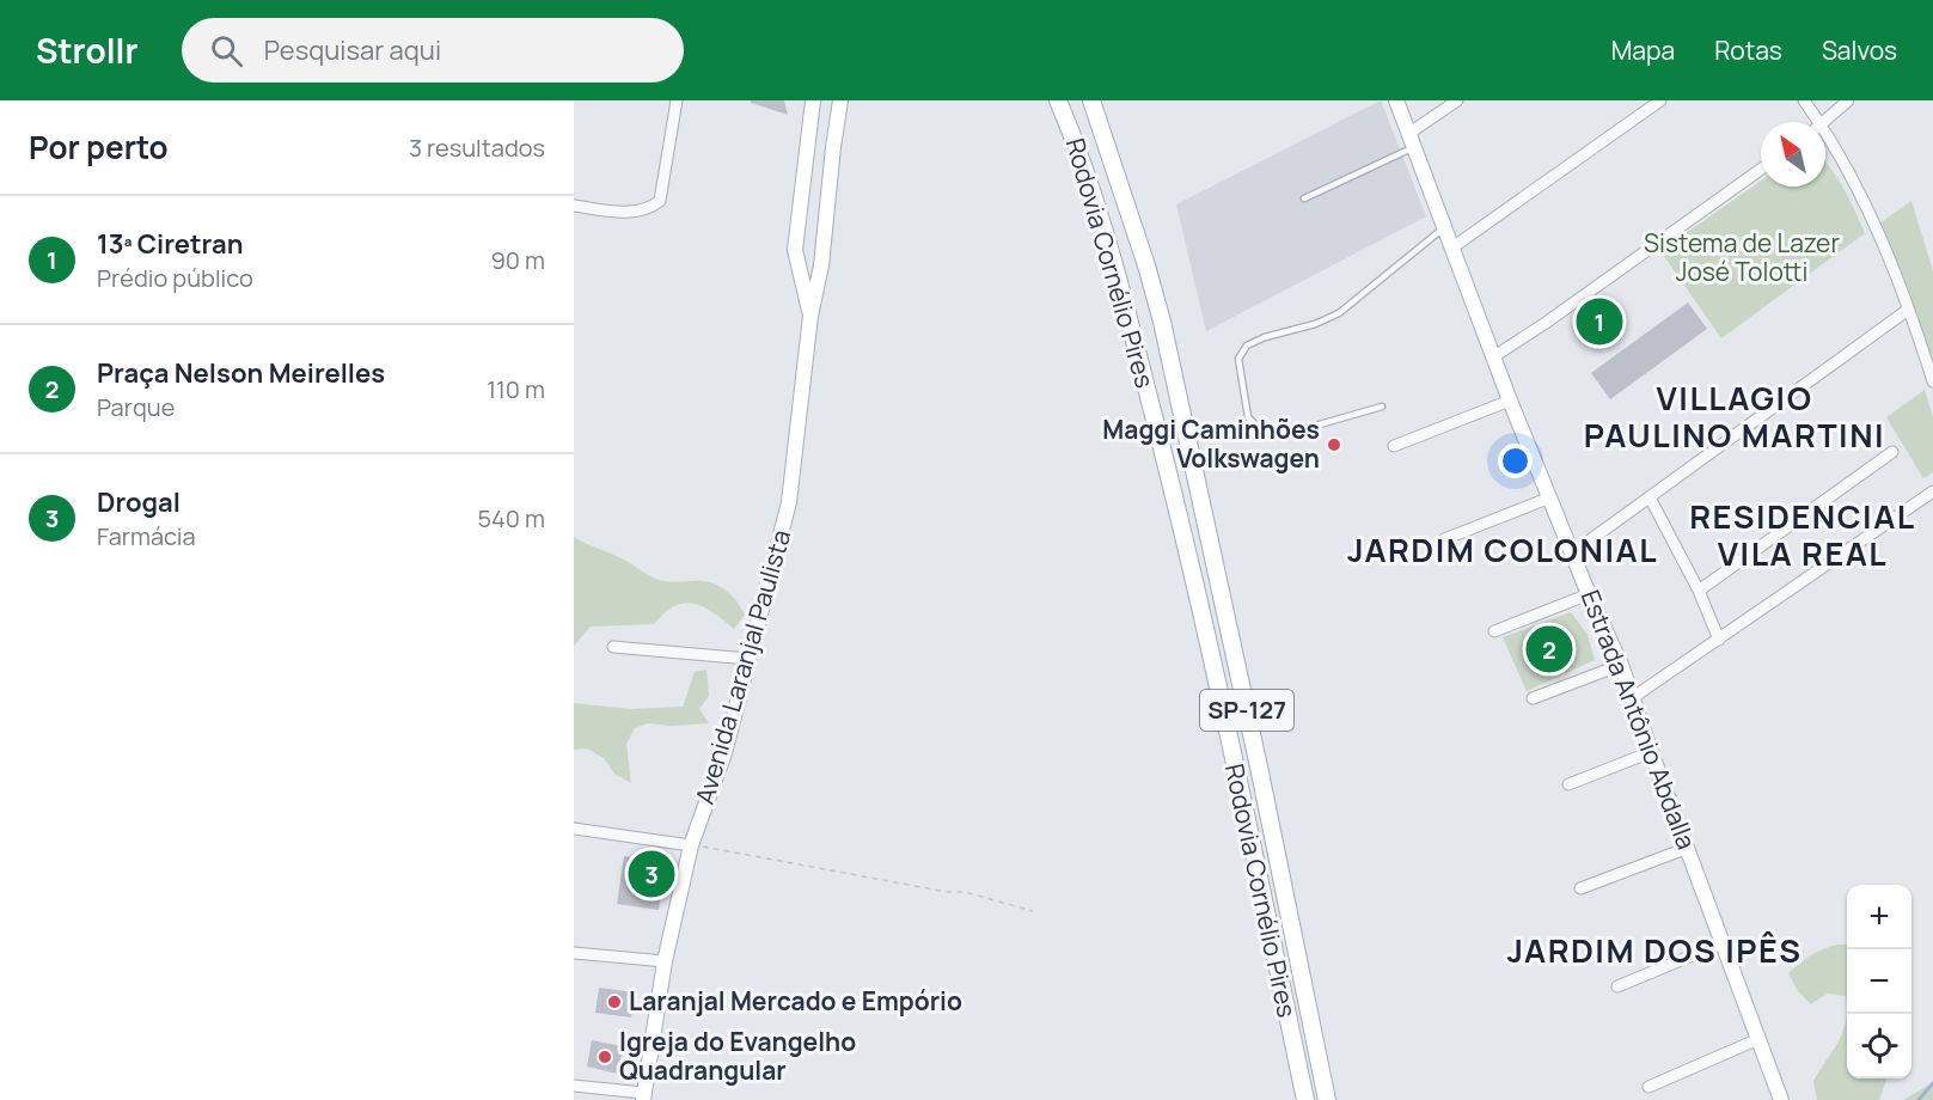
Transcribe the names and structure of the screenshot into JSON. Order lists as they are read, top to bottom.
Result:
{
  "streets": {
    "main road": ["Rodovia Cornélio Pires", "SP-127"],
    "street": ["Avenida Laranjal Paulista", "Estrada Antônio Abdalla"]
  },
  "districts": [
    "VILLAGIO PAULINO MARTINI",
    "RESIDENCIAL VILA REAL",
    "JARDIM COLONIAL",
    "JARDIM DOS IPÊS"
  ],
  "parks": ["Sistema de Lazer José Tolotti"],
  "places": ["Maggi Caminhões Volkswagen", "Laranjal Mercado e Empório", "Igreja do Evangelho Quadrangular"],
  "north": "top left",
  "page": {
    "header": "Strollr",
    "search": "Pesquisar aqui",
    "nav": ["Mapa", "Rotas", "Salvos"],
    "heading": ["Por perto", "3 resultados"],
    "list": [
      {
        "mark": "1",
        "name": "13ª Ciretran",
        "note": "Prédio público",
        "value": "90 m"
      },
      {
        "mark": "2",
        "name": "Praça Nelson Meirelles",
        "note": "Parque",
        "value": "110 m"
      },
      {
        "mark": "3",
        "name": "Drogal",
        "note": "Farmácia",
        "value": "540 m"
      }
    ],
    "pins": ["1", "2", "3"],
    "map_buttons": ["+", "−"]
  }
}
